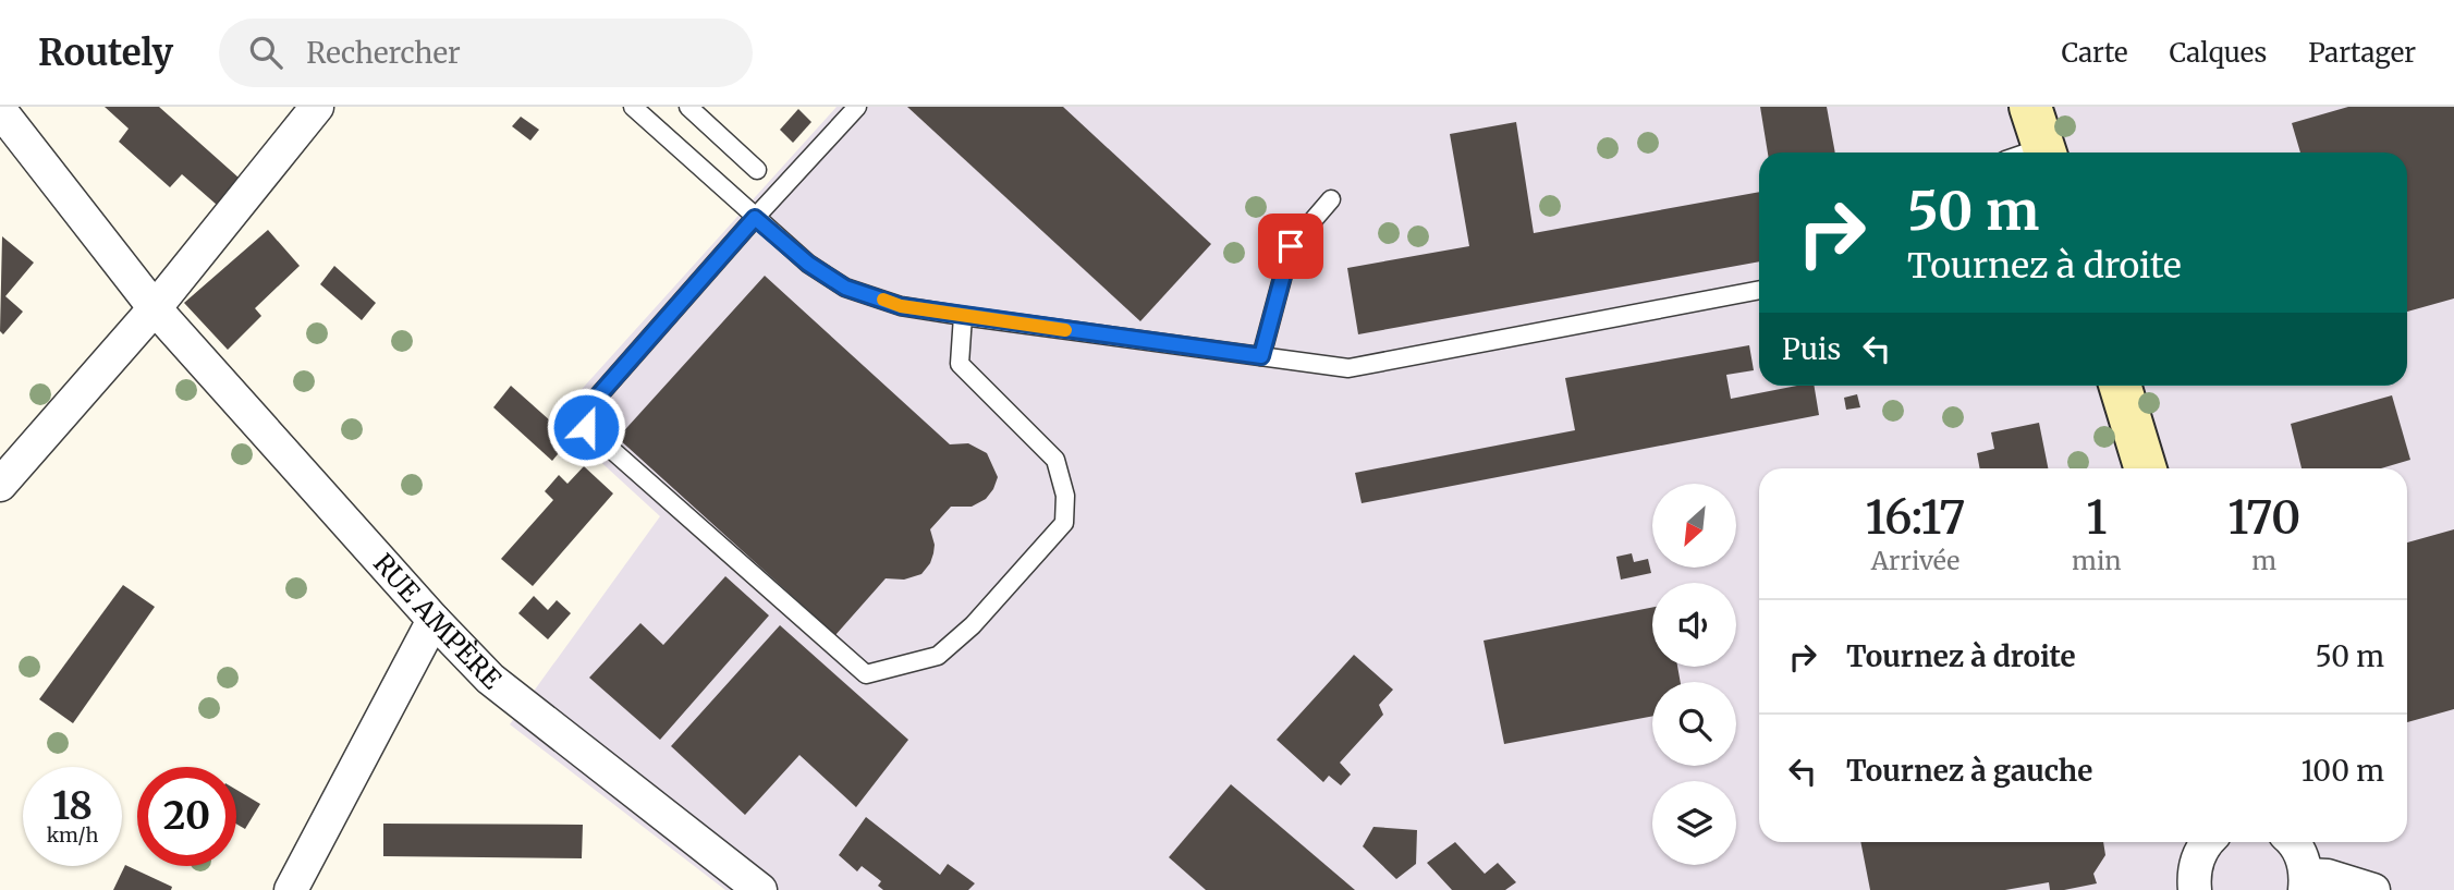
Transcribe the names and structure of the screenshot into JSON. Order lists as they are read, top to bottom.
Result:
{
  "streets": {
    "street": ["RUE AMPÈRE"]
  },
  "north": "bottom left",
  "page": {
    "header": "Routely",
    "search": "Rechercher",
    "nav": ["Carte", "Calques", "Partager"],
    "turn": ["50 m", "Tournez à droite"],
    "then": "Puis",
    "eta": [
      "16:17",
      "Arrivée",
      "1",
      "min",
      "170",
      "m"
    ],
    "list": [
      {
        "name": "Tournez à droite",
        "value": "50 m"
      },
      {
        "name": "Tournez à gauche",
        "value": "100 m"
      }
    ],
    "speed": "18 km/h",
    "limit": "20"
  }
}
